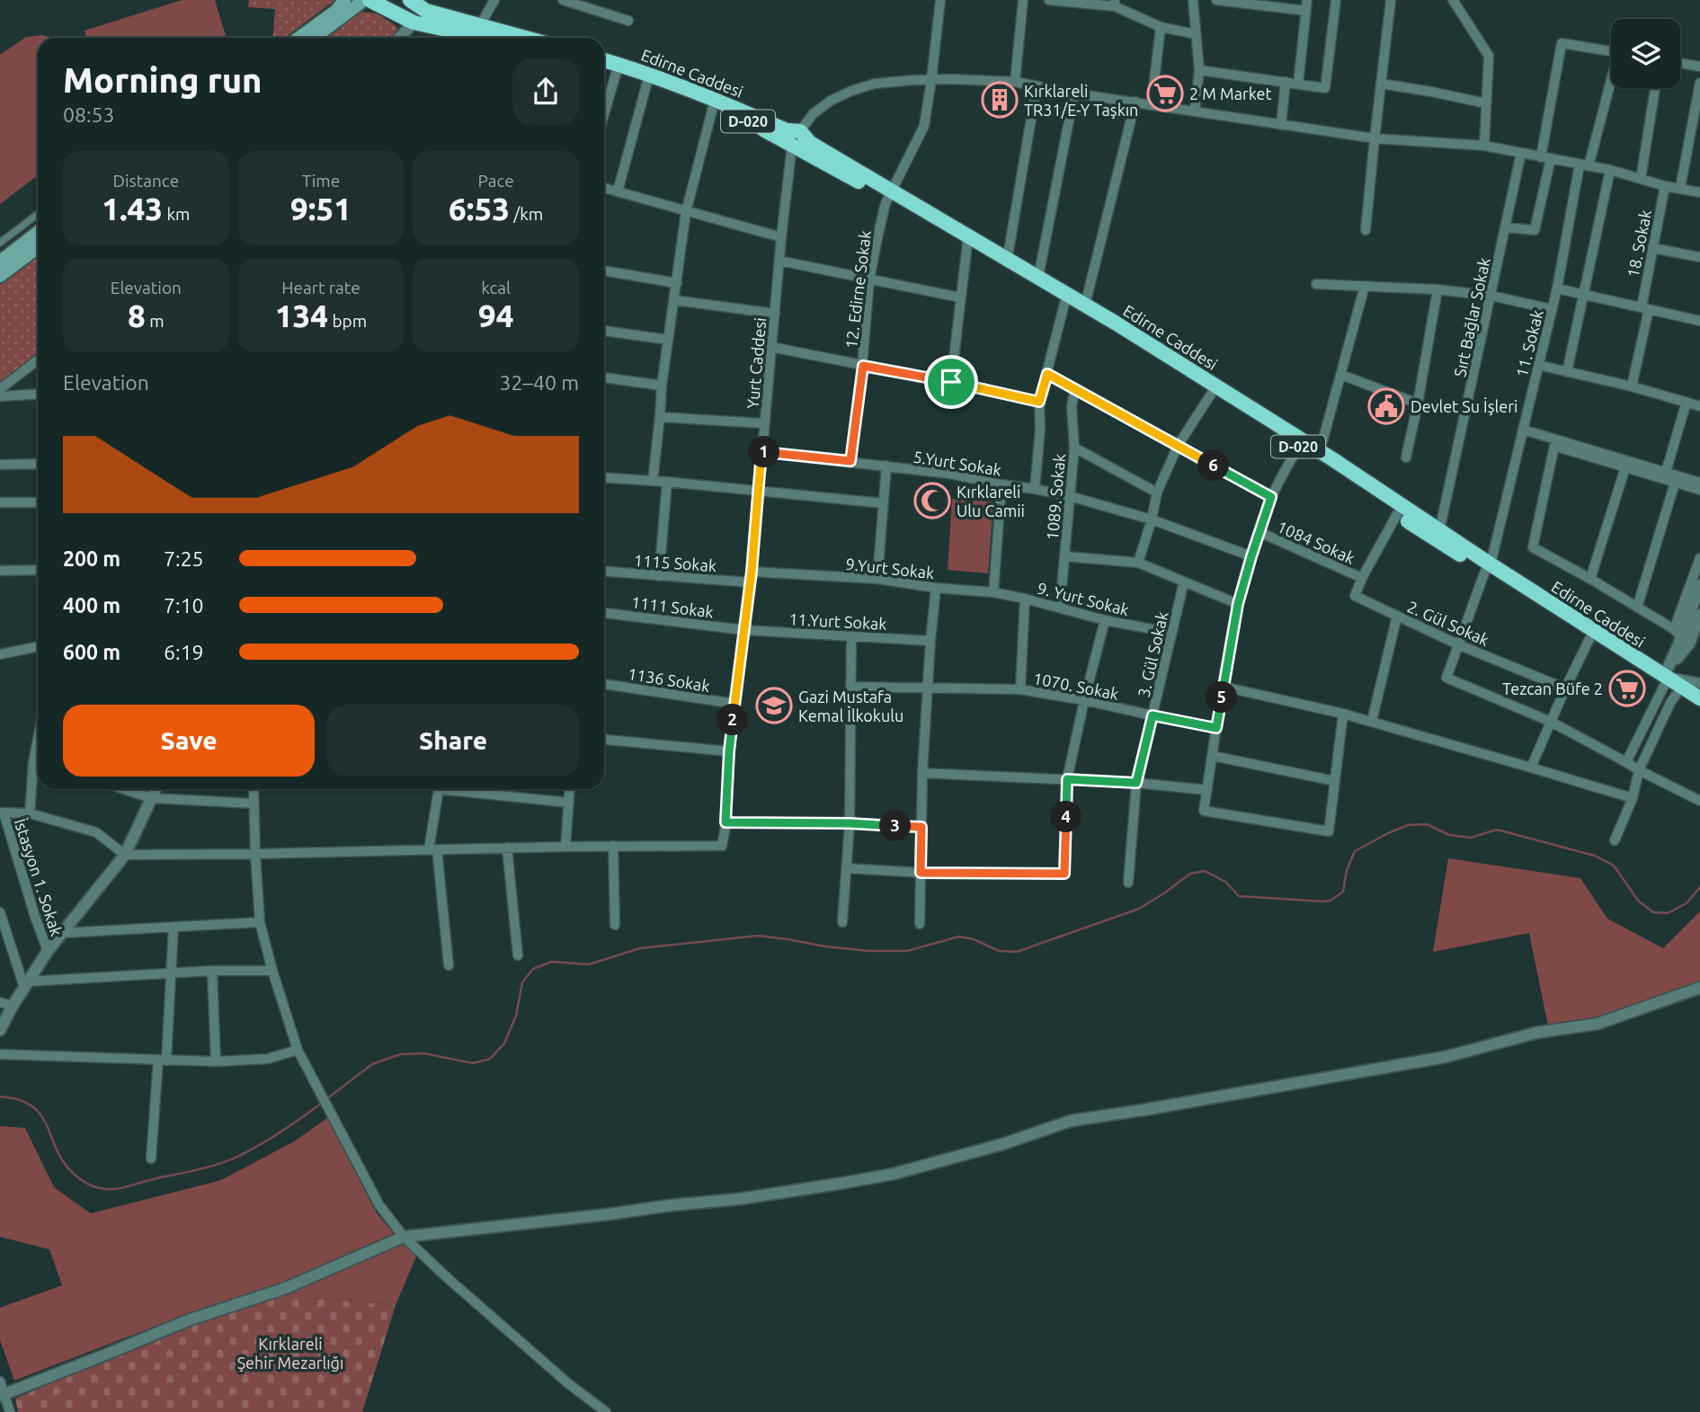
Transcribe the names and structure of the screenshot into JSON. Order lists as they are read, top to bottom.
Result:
{
  "streets": {
    "highway": ["Edirne Caddesi", "D-020"],
    "street": [
      "18. Sokak",
      "12. Edirne Sokak",
      "Sırt Bağlar Sokak",
      "11. Sokak",
      "Yurt Caddesi",
      "5.Yurt Sokak",
      "1089. Sokak",
      "1084 Sokak",
      "1115 Sokak",
      "9.Yurt Sokak",
      "9. Yurt Sokak",
      "1111 Sokak",
      "11.Yurt Sokak",
      "2. Gül Sokak",
      "3. Gül Sokak",
      "1136 Sokak",
      "1070. Sokak",
      "İstasyon 1. Sokak"
    ]
  },
  "crossings": [
    ["Edirne Caddesi", "12. Edirne Sokak"],
    ["Edirne Caddesi", "11. Sokak"],
    ["Edirne Caddesi", "Yurt Caddesi"],
    ["12. Edirne Sokak", "5.Yurt Sokak"],
    ["11. Sokak", "2. Gül Sokak"],
    ["Yurt Caddesi", "5.Yurt Sokak"],
    ["Yurt Caddesi", "1115 Sokak"],
    ["Yurt Caddesi", "9.Yurt Sokak"],
    ["Yurt Caddesi", "1111 Sokak"],
    ["Yurt Caddesi", "11.Yurt Sokak"],
    ["Yurt Caddesi", "1136 Sokak"],
    ["5.Yurt Sokak", "1089. Sokak"],
    ["1089. Sokak", "9. Yurt Sokak"],
    ["1084 Sokak", "2. Gül Sokak"],
    ["9.Yurt Sokak", "9. Yurt Sokak"],
    ["9. Yurt Sokak", "3. Gül Sokak"],
    ["1111 Sokak", "11.Yurt Sokak"],
    ["3. Gül Sokak", "1070. Sokak"]
  ],
  "parks": ["Kırklareli Şehir Mezarlığı"],
  "places": {
    "supermarket": ["2 M Market", "Tezcan Büfe 2"],
    "building": ["Kırklareli TR31/E-Y Taşkın"],
    "public building": ["Devlet Su İşleri"],
    "mosque": ["Kırklareli Ulu Camii"],
    "school or university": ["Gazi Mustafa Kemal İlkokulu"]
  },
  "page": {
    "heading": ["Morning run", "08:53"],
    "stats": [
      ["Distance", "1.43 km"],
      ["Time", "9:51"],
      ["Pace", "6:53 /km"],
      ["Elevation", "8 m"],
      ["Heart rate", "134 bpm"],
      ["kcal", "94"]
    ],
    "chart": ["Elevation", "32–40 m"],
    "pins": [
      "1",
      "6",
      "5",
      "2",
      "4",
      "3"
    ],
    "list": [
      {
        "name": "200 m",
        "note": "7:25"
      },
      {
        "name": "400 m",
        "note": "7:10"
      },
      {
        "name": "600 m",
        "note": "6:19"
      }
    ],
    "buttons": ["Save", "Share"]
  }
}
